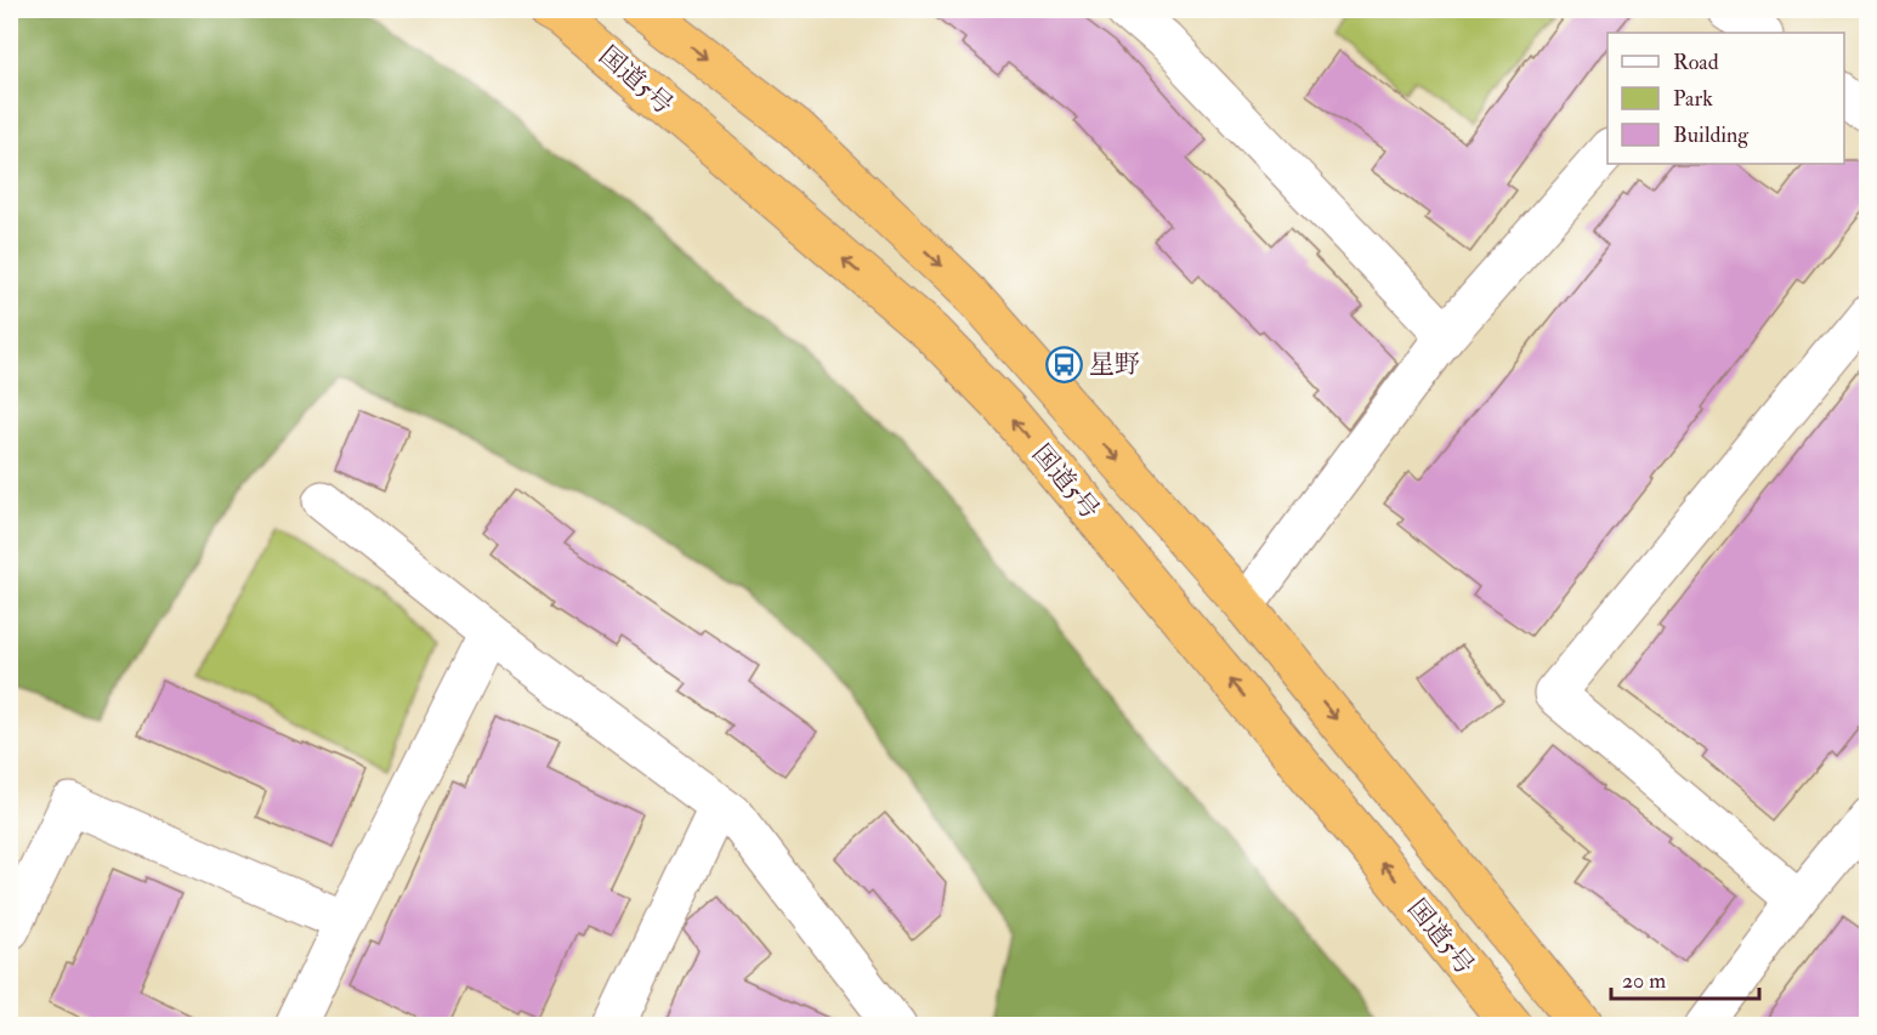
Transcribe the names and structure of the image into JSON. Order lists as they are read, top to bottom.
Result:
{
  "streets": {
    "highway": ["国道5号"]
  },
  "places": {
    "bus stop": ["星野"]
  },
  "legend": ["Road", "Park", "Building"],
  "scale_bar": "20 m"
}
